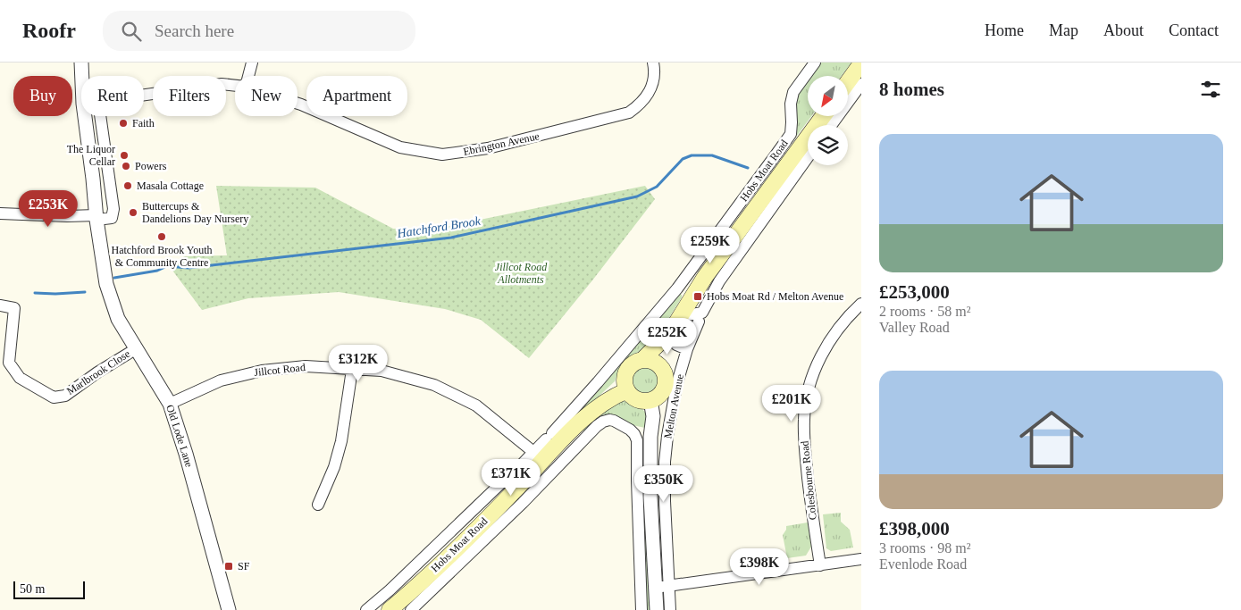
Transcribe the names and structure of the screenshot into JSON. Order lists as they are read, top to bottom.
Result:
{
  "streets": {
    "main road": ["Hobs Moat Road"],
    "street": [
      "Ebrington Avenue",
      "Jillcot Road",
      "Marlbrook Close",
      "Melton Avenue",
      "Old Lode Lane",
      "Colesbourne Road"
    ]
  },
  "crossings": [
    ["Hobs Moat Road", "Jillcot Road"],
    ["Hobs Moat Road", "Melton Avenue"],
    ["Jillcot Road", "Old Lode Lane"],
    ["Marlbrook Close", "Old Lode Lane"]
  ],
  "water": ["Hatchford Brook"],
  "parks": ["Jillcot Road Allotments"],
  "places": {
    "other": [
      "Faith",
      "The Liquor Cellar",
      "Powers",
      "Masala Cottage",
      "Buttercups & Dandelions Day Nursery",
      "Hatchford Brook Youth & Community Centre"
    ],
    "transit": ["Hobs Moat Rd / Melton Avenue", "SF"]
  },
  "scale_bar": "50 m",
  "north": "bottom left",
  "page": {
    "header": "Roofr",
    "search": "Search here",
    "nav": [
      "Home",
      "Map",
      "About",
      "Contact"
    ],
    "heading": "8 homes",
    "chip": [
      "Buy",
      "Rent",
      "Filters",
      "New",
      "Apartment"
    ],
    "list": [
      {
        "name": "£253,000",
        "note": "2 rooms · 58 m² · Valley Road"
      },
      {
        "name": "£398,000",
        "note": "3 rooms · 98 m² · Evenlode Road"
      }
    ],
    "price": [
      "£253K",
      "£259K",
      "£252K",
      "£312K",
      "£201K",
      "£371K",
      "£350K",
      "£398K"
    ],
    "scale": "50 m"
  }
}
